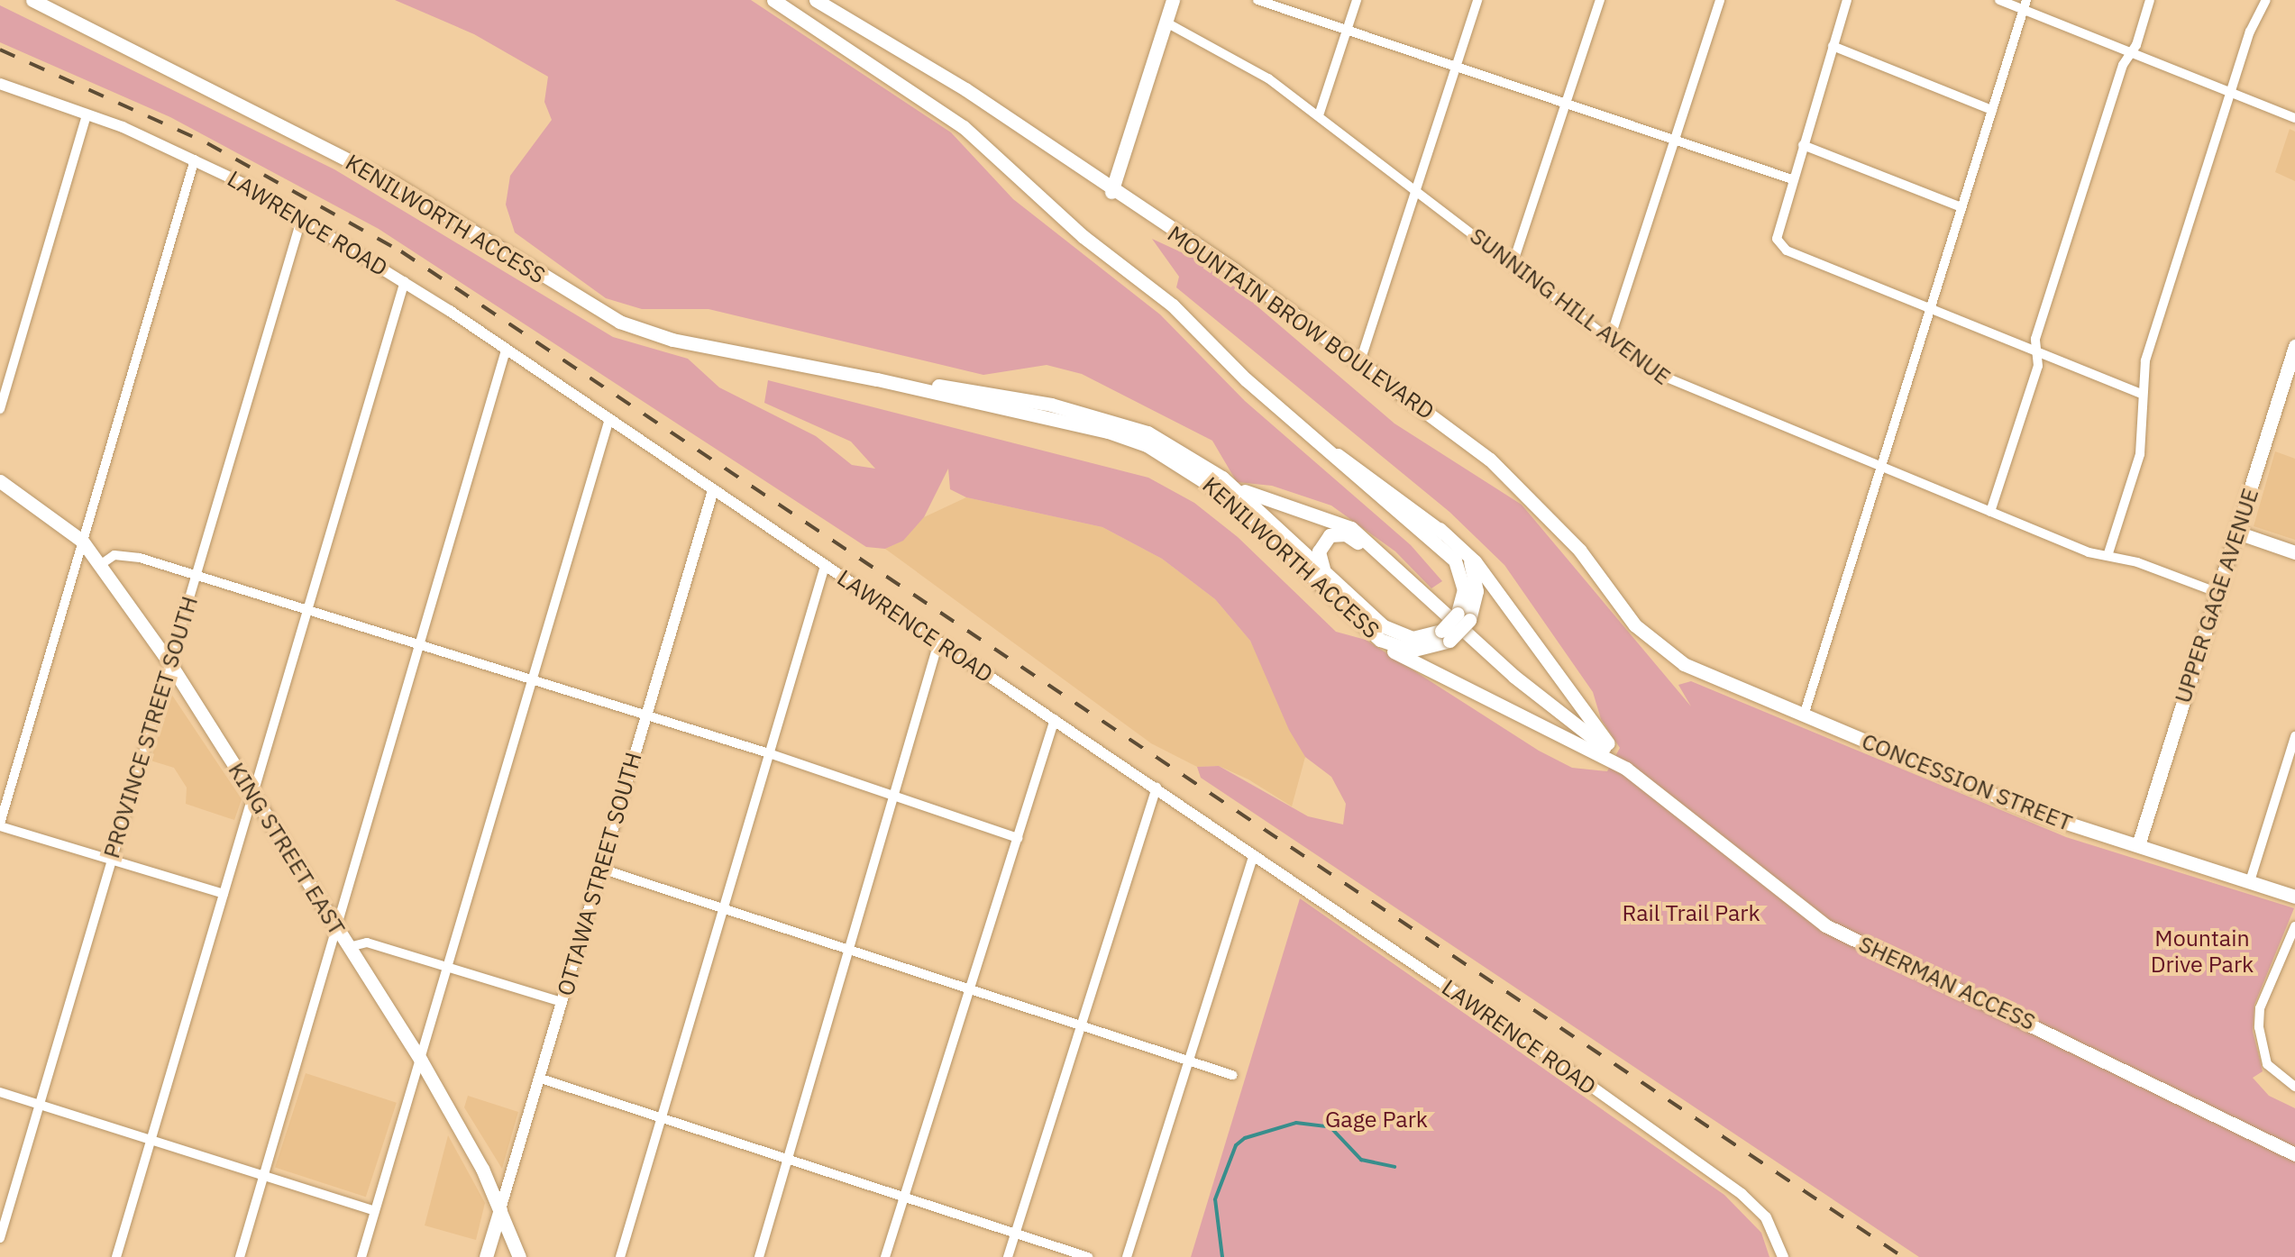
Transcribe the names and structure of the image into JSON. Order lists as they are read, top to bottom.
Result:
{
  "streets": {
    "main road": [
      "KENILWORTH ACCESS",
      "MOUNTAIN BROW BOULEVARD",
      "UPPER GAGE AVENUE",
      "CONCESSION STREET",
      "KING STREET EAST",
      "OTTAWA STREET SOUTH",
      "SHERMAN ACCESS"
    ],
    "street": ["LAWRENCE ROAD", "SUNNING HILL AVENUE", "PROVINCE STREET SOUTH"]
  },
  "crossings": [
    ["LAWRENCE ROAD", "PROVINCE STREET SOUTH"],
    ["LAWRENCE ROAD", "OTTAWA STREET SOUTH"],
    ["SUNNING HILL AVENUE", "UPPER GAGE AVENUE"],
    ["MOUNTAIN BROW BOULEVARD", "CONCESSION STREET"],
    ["UPPER GAGE AVENUE", "CONCESSION STREET"],
    ["PROVINCE STREET SOUTH", "KING STREET EAST"],
    ["KING STREET EAST", "OTTAWA STREET SOUTH"]
  ],
  "parks": ["Rail Trail Park", "Mountain Drive Park", "Gage Park"]
}
